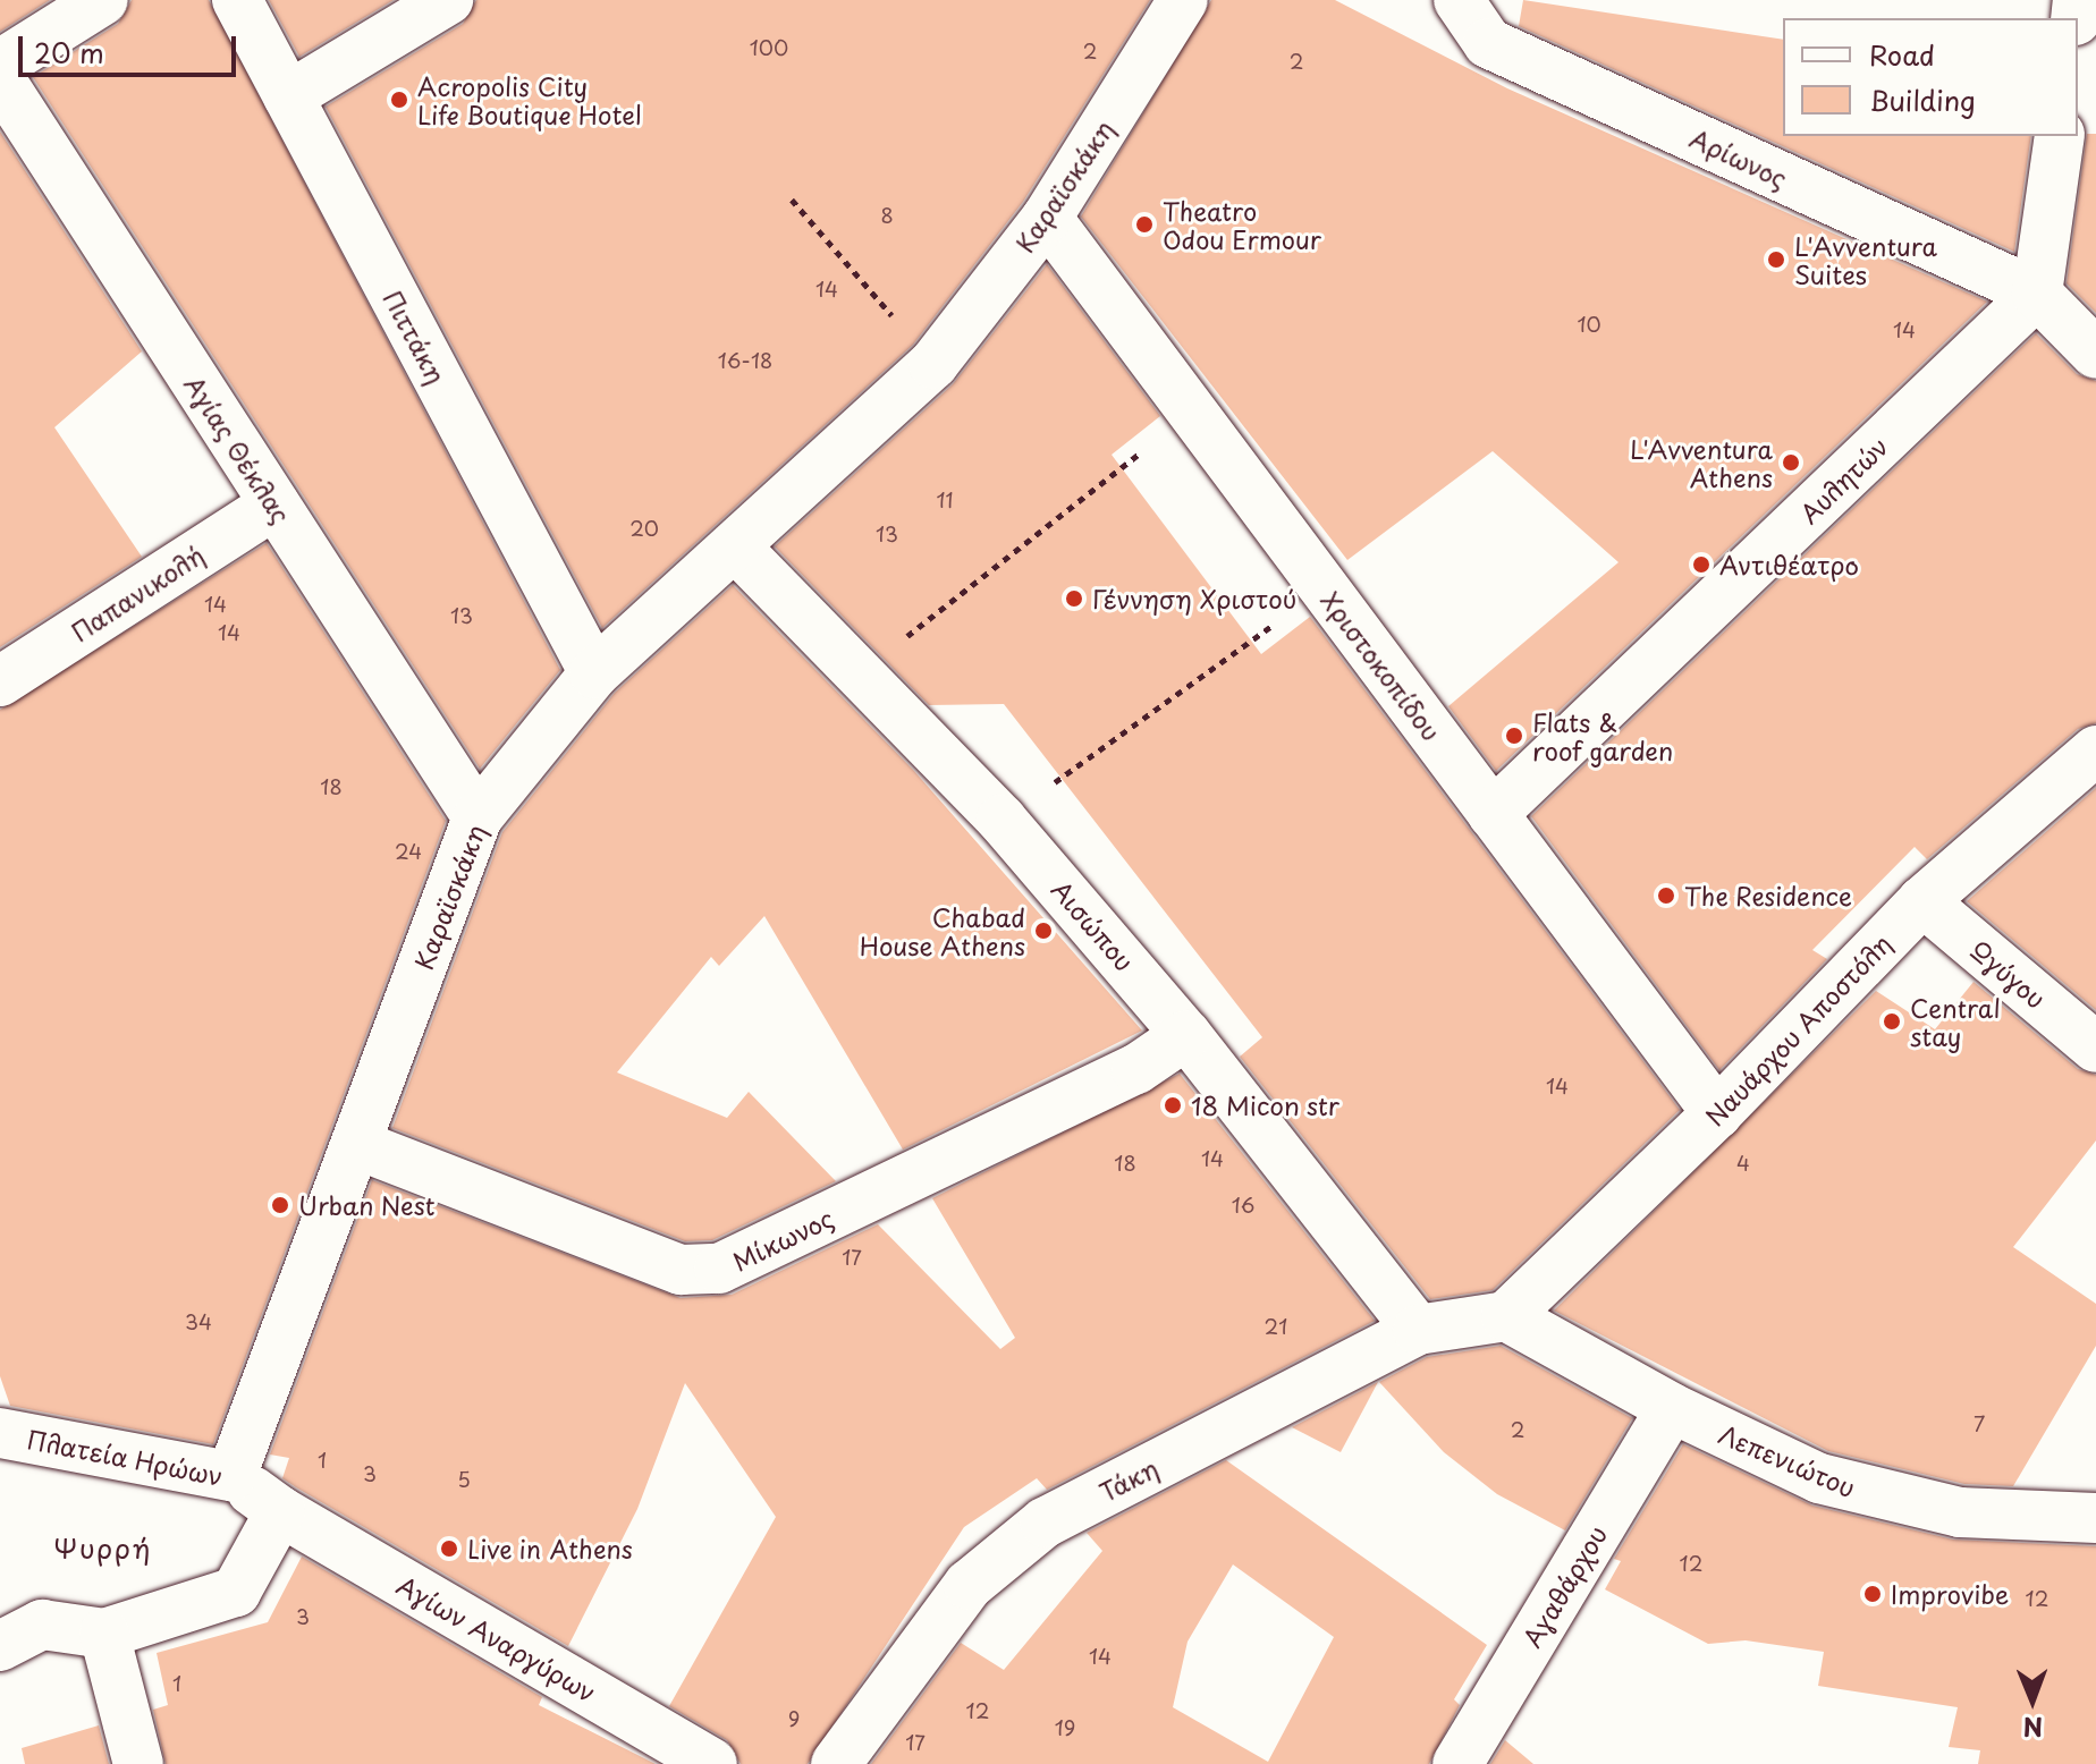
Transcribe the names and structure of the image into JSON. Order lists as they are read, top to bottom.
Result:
{
  "streets": {
    "street": [
      "Αρίωνος",
      "Καραϊσκάκη",
      "Πιττάκη",
      "Αγίας Θέκλας",
      "Αυλητών",
      "Παπανικολή",
      "Χριστοκοπίδου",
      "Αισώπου",
      "Ωγύγου",
      "Ναυάρχου Αποστόλη",
      "Μίκωνος",
      "Πλατεία Ηρώων",
      "Λεπενιώτου",
      "Τάκη",
      "Αγαθάρχου",
      "Αγίων Αναργύρων"
    ]
  },
  "crossings": [
    ["Αρίωνος", "Αυλητών"],
    ["Καραϊσκάκη", "Πιττάκη"],
    ["Καραϊσκάκη", "Αγίας Θέκλας"],
    ["Καραϊσκάκη", "Χριστοκοπίδου"],
    ["Καραϊσκάκη", "Αισώπου"],
    ["Καραϊσκάκη", "Μίκωνος"],
    ["Καραϊσκάκη", "Πλατεία Ηρώων"],
    ["Αγίας Θέκλας", "Παπανικολή"],
    ["Αυλητών", "Χριστοκοπίδου"],
    ["Χριστοκοπίδου", "Ναυάρχου Αποστόλη"],
    ["Αισώπου", "Μίκωνος"],
    ["Αισώπου", "Τάκη"],
    ["Ωγύγου", "Ναυάρχου Αποστόλη"],
    ["Ναυάρχου Αποστόλη", "Λεπενιώτου"],
    ["Ναυάρχου Αποστόλη", "Τάκη"],
    ["Πλατεία Ηρώων", "Αγίων Αναργύρων"],
    ["Λεπενιώτου", "Τάκη"],
    ["Λεπενιώτου", "Αγαθάρχου"]
  ],
  "districts": ["Ψυρρή"],
  "places": [
    "Acropolis City Life Boutique Hotel",
    "Theatro Odou Ermour",
    "L'Avventura Suites",
    "L'Avventura Athens",
    "Αντιθέατρο",
    "Γέννηση Χριστού",
    "Flats & roof garden",
    "The Residence",
    "Chabad House Athens",
    "Central stay",
    "18 Micon str",
    "Urban Nest",
    "Live in Athens",
    "Improvibe"
  ],
  "house_numbers": [
    "100",
    "2",
    "2",
    "8",
    "14",
    "10",
    "14",
    "16-18",
    "11",
    "20",
    "13",
    "14",
    "13",
    "14",
    "18",
    "24",
    "14",
    "14",
    "18",
    "4",
    "16",
    "17",
    "34",
    "21",
    "7",
    "2",
    "1",
    "3",
    "5",
    "12",
    "12",
    "3",
    "14",
    "1",
    "12",
    "9",
    "19",
    "17"
  ],
  "legend": ["Road", "Building"],
  "scale_bar": "20 m",
  "north": "bottom"
}
